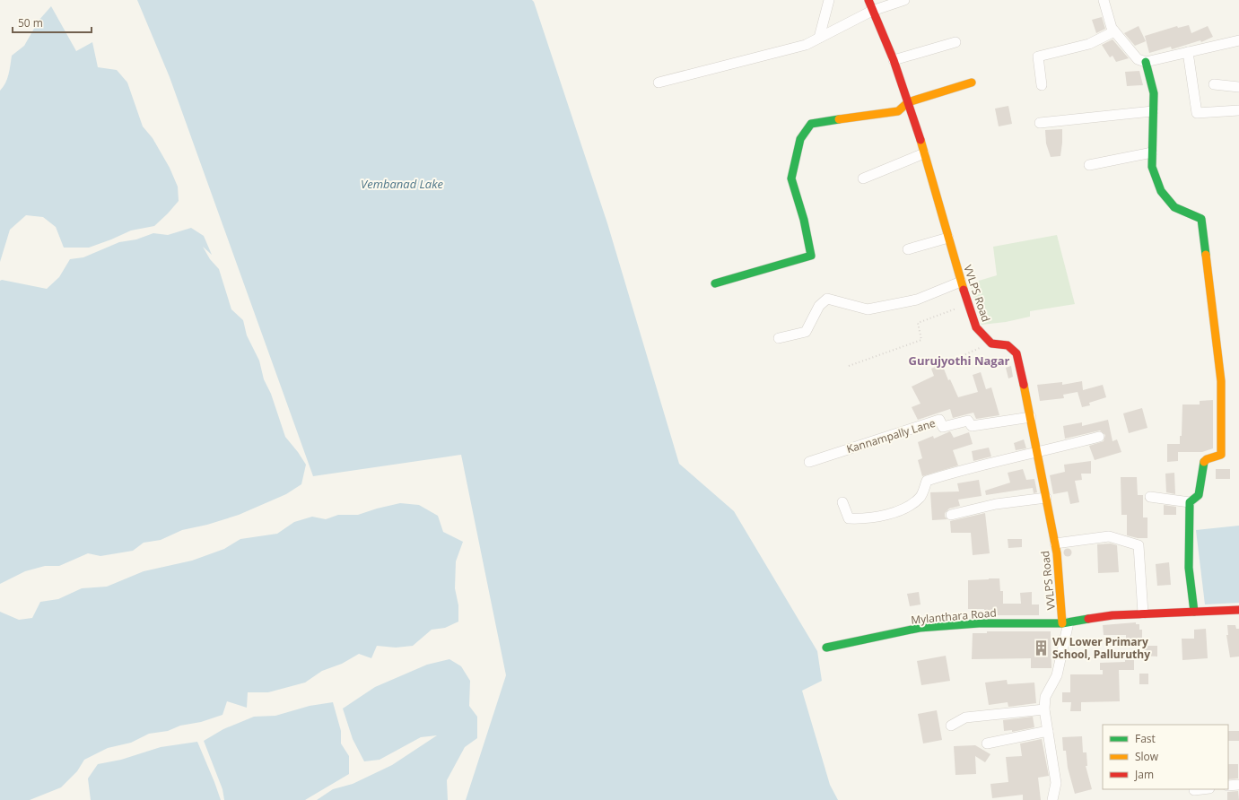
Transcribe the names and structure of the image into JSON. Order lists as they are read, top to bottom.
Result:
{
  "streets": {
    "street": ["VVLPS Road", "Kannampally Lane", "Mylanthara Road"]
  },
  "crossings": [
    ["VVLPS Road", "Kannampally Lane"],
    ["VVLPS Road", "Mylanthara Road"]
  ],
  "districts": ["Gurujyothi Nagar"],
  "water": ["Vembanad Lake"],
  "places": {
    "building": ["VV Lower Primary School, Palluruthy"]
  },
  "legend": ["Fast", "Slow", "Jam"],
  "scale_bar": "50 m"
}
